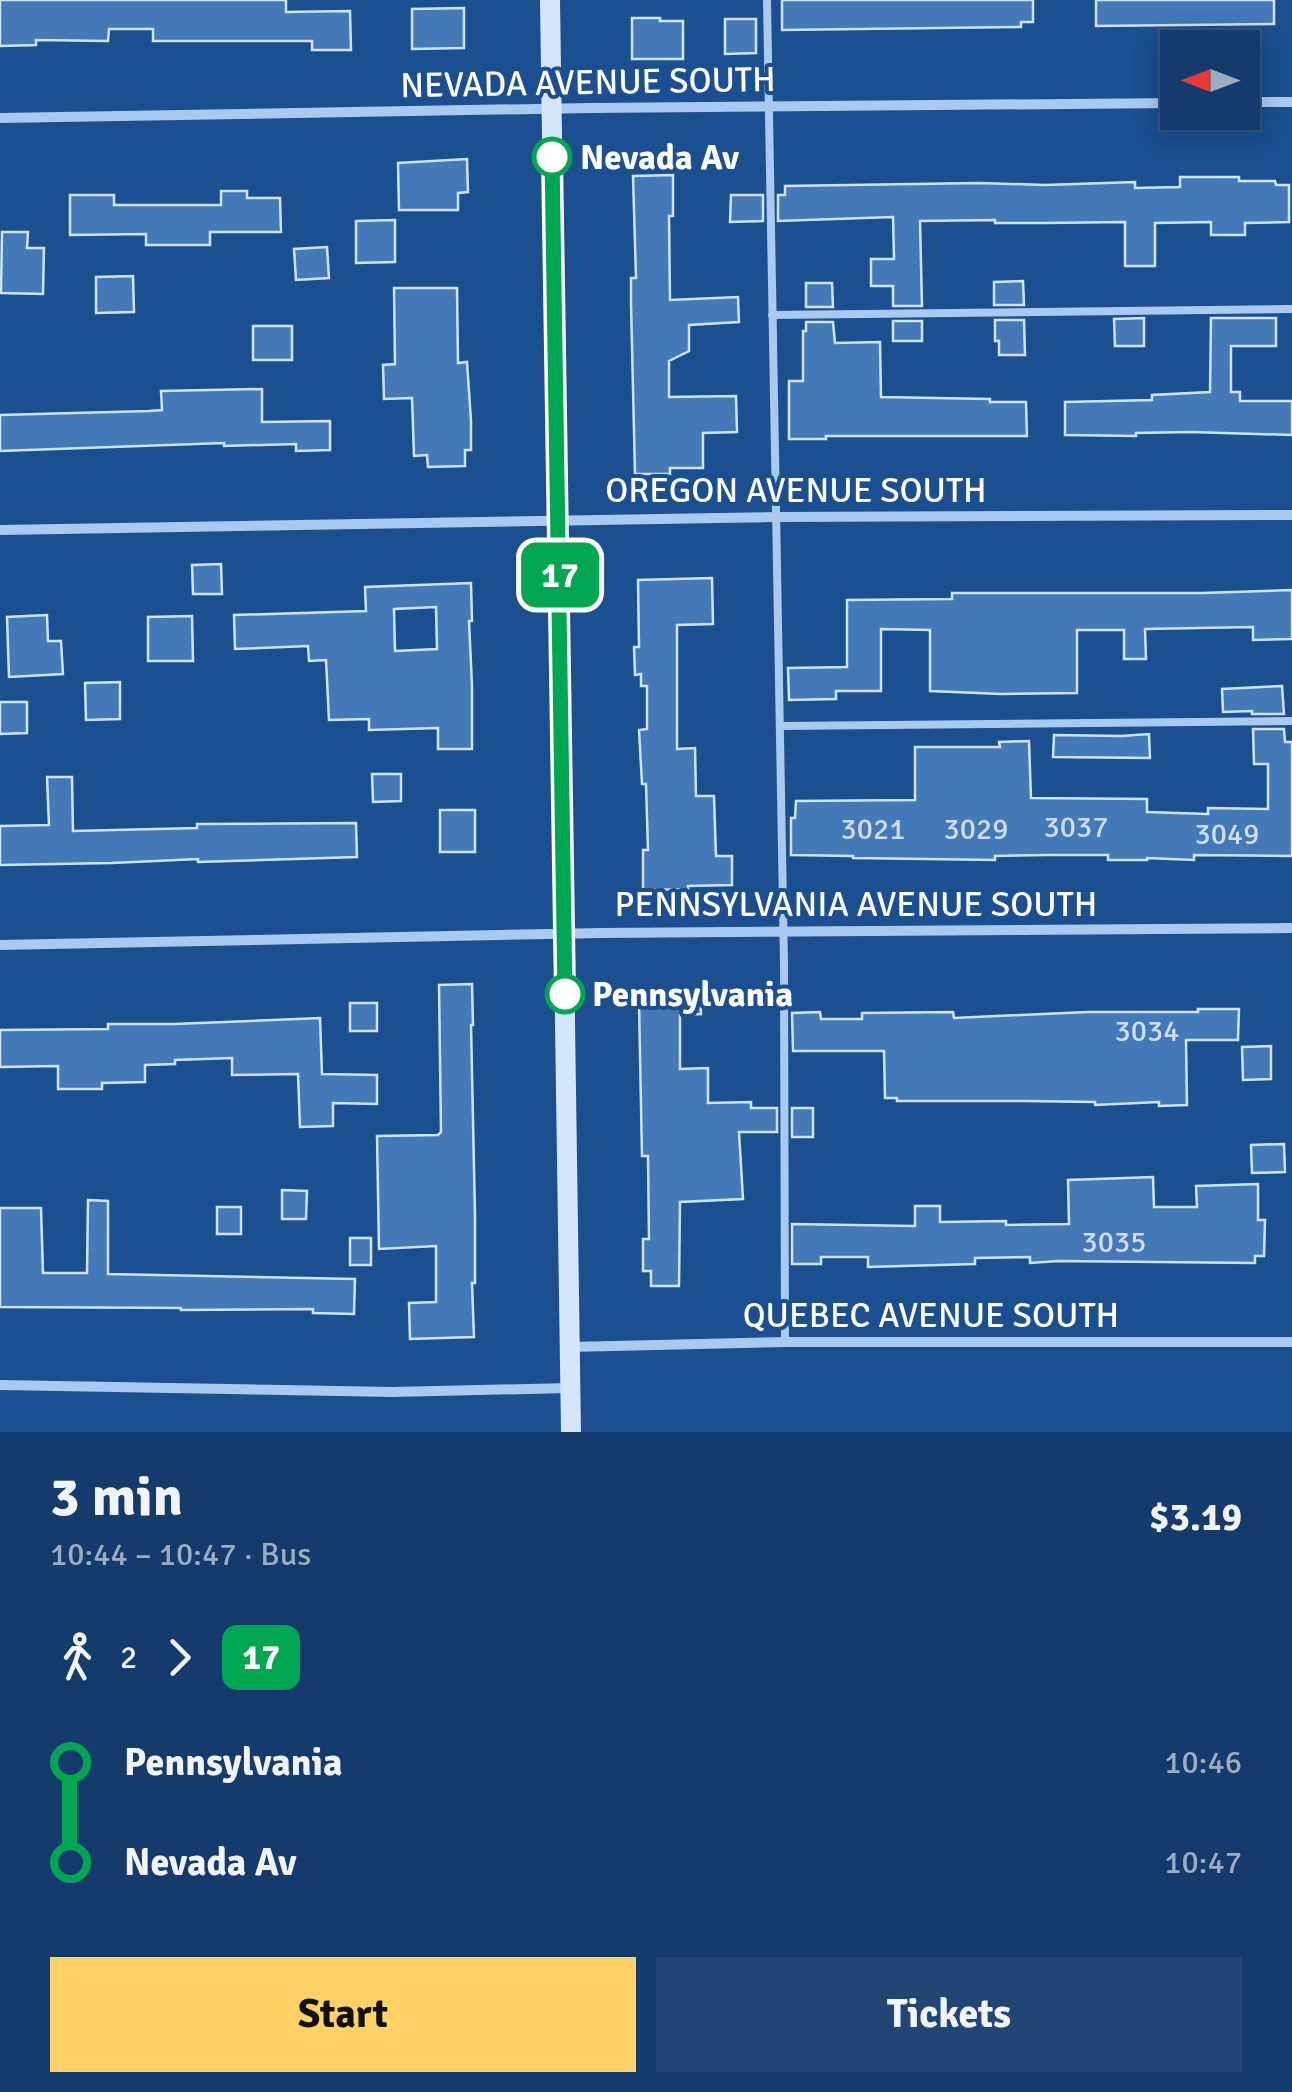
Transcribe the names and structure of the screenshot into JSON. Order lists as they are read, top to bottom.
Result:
{
  "streets": {
    "street": [
      "NEVADA AVENUE SOUTH",
      "OREGON AVENUE SOUTH",
      "PENNSYLVANIA AVENUE SOUTH",
      "QUEBEC AVENUE SOUTH"
    ]
  },
  "places": ["Nevada Av", "Pennsylvania"],
  "lines": ["bus line 17"],
  "house_numbers": [
    "3037",
    "3021",
    "3029",
    "3049",
    "3034",
    "3035"
  ],
  "north": "left",
  "page": {
    "on_map": "17",
    "heading": ["3 min", "10:44 – 10:47 · Bus", "$3.19"],
    "legs": ["2", "17"],
    "list": [
      {
        "name": "Pennsylvania",
        "value": "10:46"
      },
      {
        "name": "Nevada Av",
        "value": "10:47"
      }
    ],
    "buttons": ["Start", "Tickets"]
  }
}
